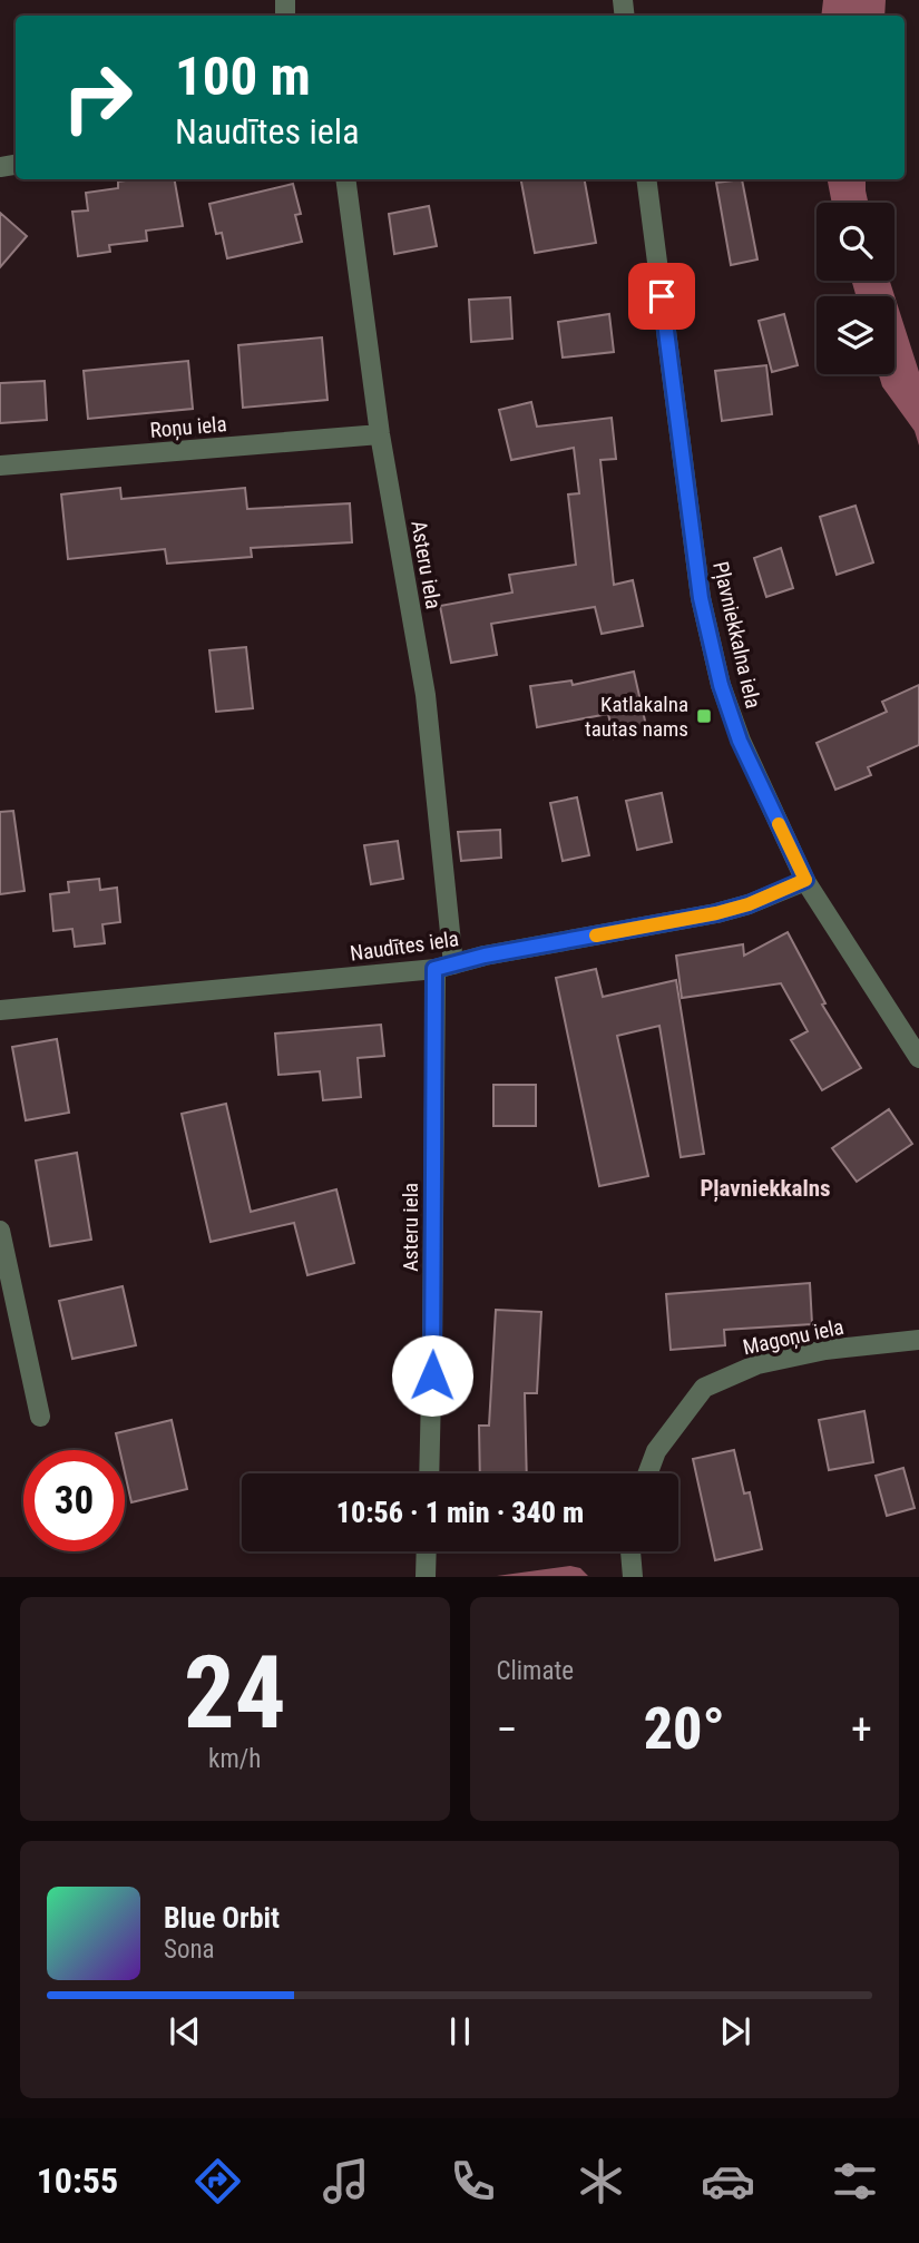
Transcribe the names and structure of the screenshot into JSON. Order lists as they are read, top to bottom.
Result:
{
  "streets": {
    "street": [
      "Roņu iela",
      "Asteru iela",
      "Pļavniekkalna iela",
      "Naudītes iela",
      "Magoņu iela"
    ]
  },
  "crossings": [
    ["Roņu iela", "Asteru iela"],
    ["Asteru iela", "Naudītes iela"],
    ["Pļavniekkalna iela", "Naudītes iela"]
  ],
  "districts": ["Pļavniekkalns"],
  "places": {
    "transit": ["Katlakalna tautas nams"]
  },
  "page": {
    "turn": ["100 m", "Naudītes iela"],
    "limit": "30",
    "trip": "10:56 · 1 min · 340 m",
    "tile": [
      ["24", "km/h"],
      "Climate"
    ],
    "heat": ["−", "20°", "+"],
    "song": ["Blue Orbit", "Sona"],
    "tabs": "10:55"
  }
}
